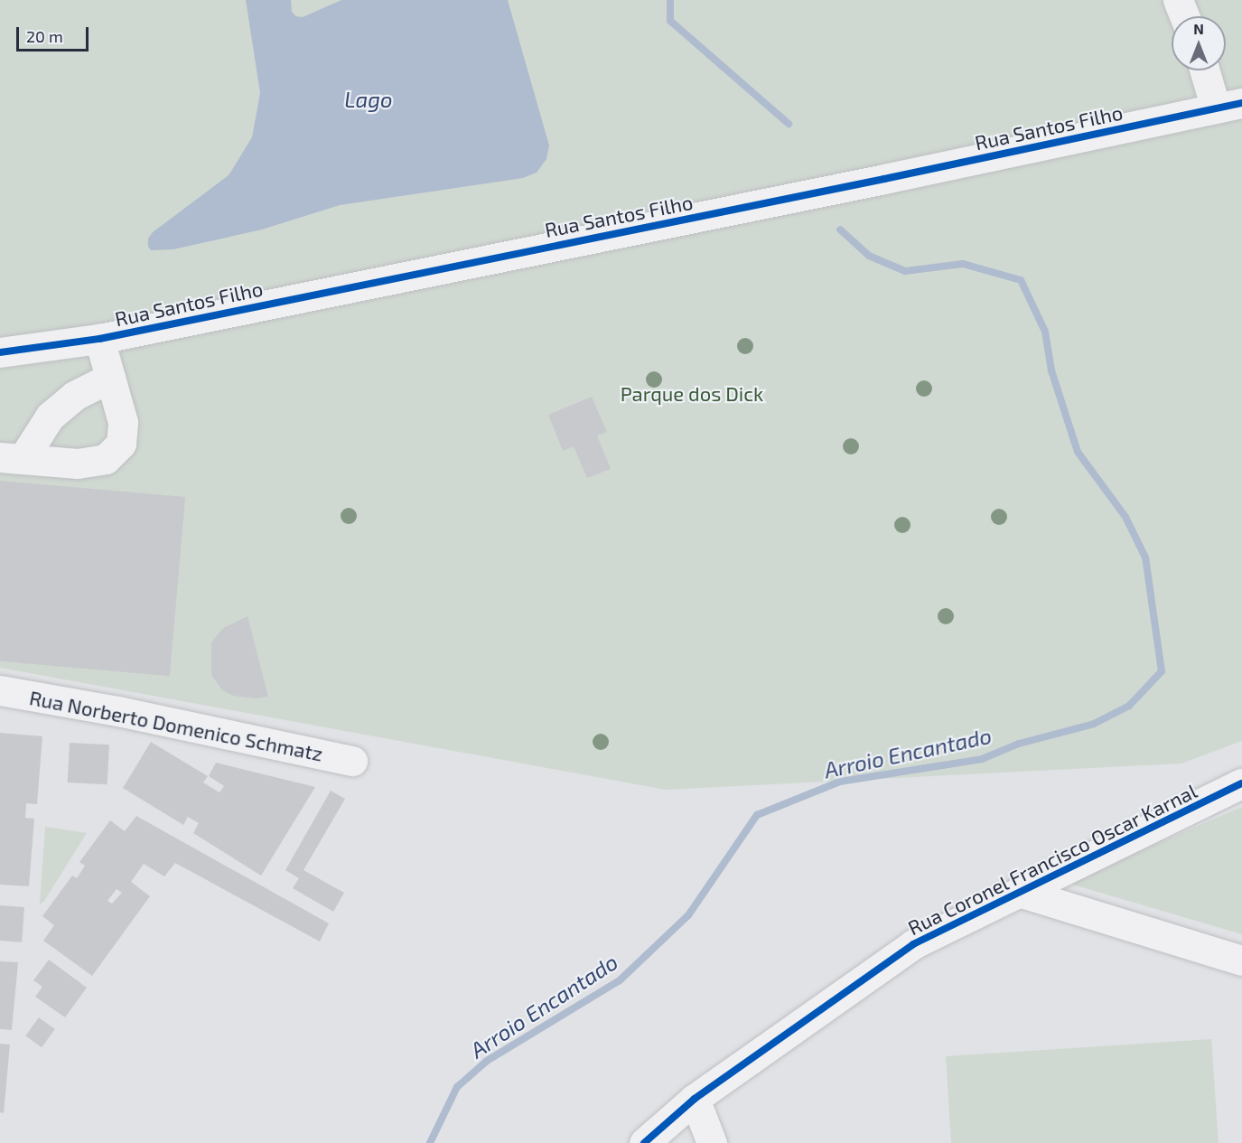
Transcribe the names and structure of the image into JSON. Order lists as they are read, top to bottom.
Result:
{
  "streets": {
    "street": ["Rua Santos Filho", "Rua Norberto Domenico Schmatz", "Rua Coronel Francisco Oscar Karnal"]
  },
  "water": ["Lago", "Arroio Encantado"],
  "parks": ["Parque dos Dick"],
  "scale_bar": "20 m",
  "north": "top"
}
